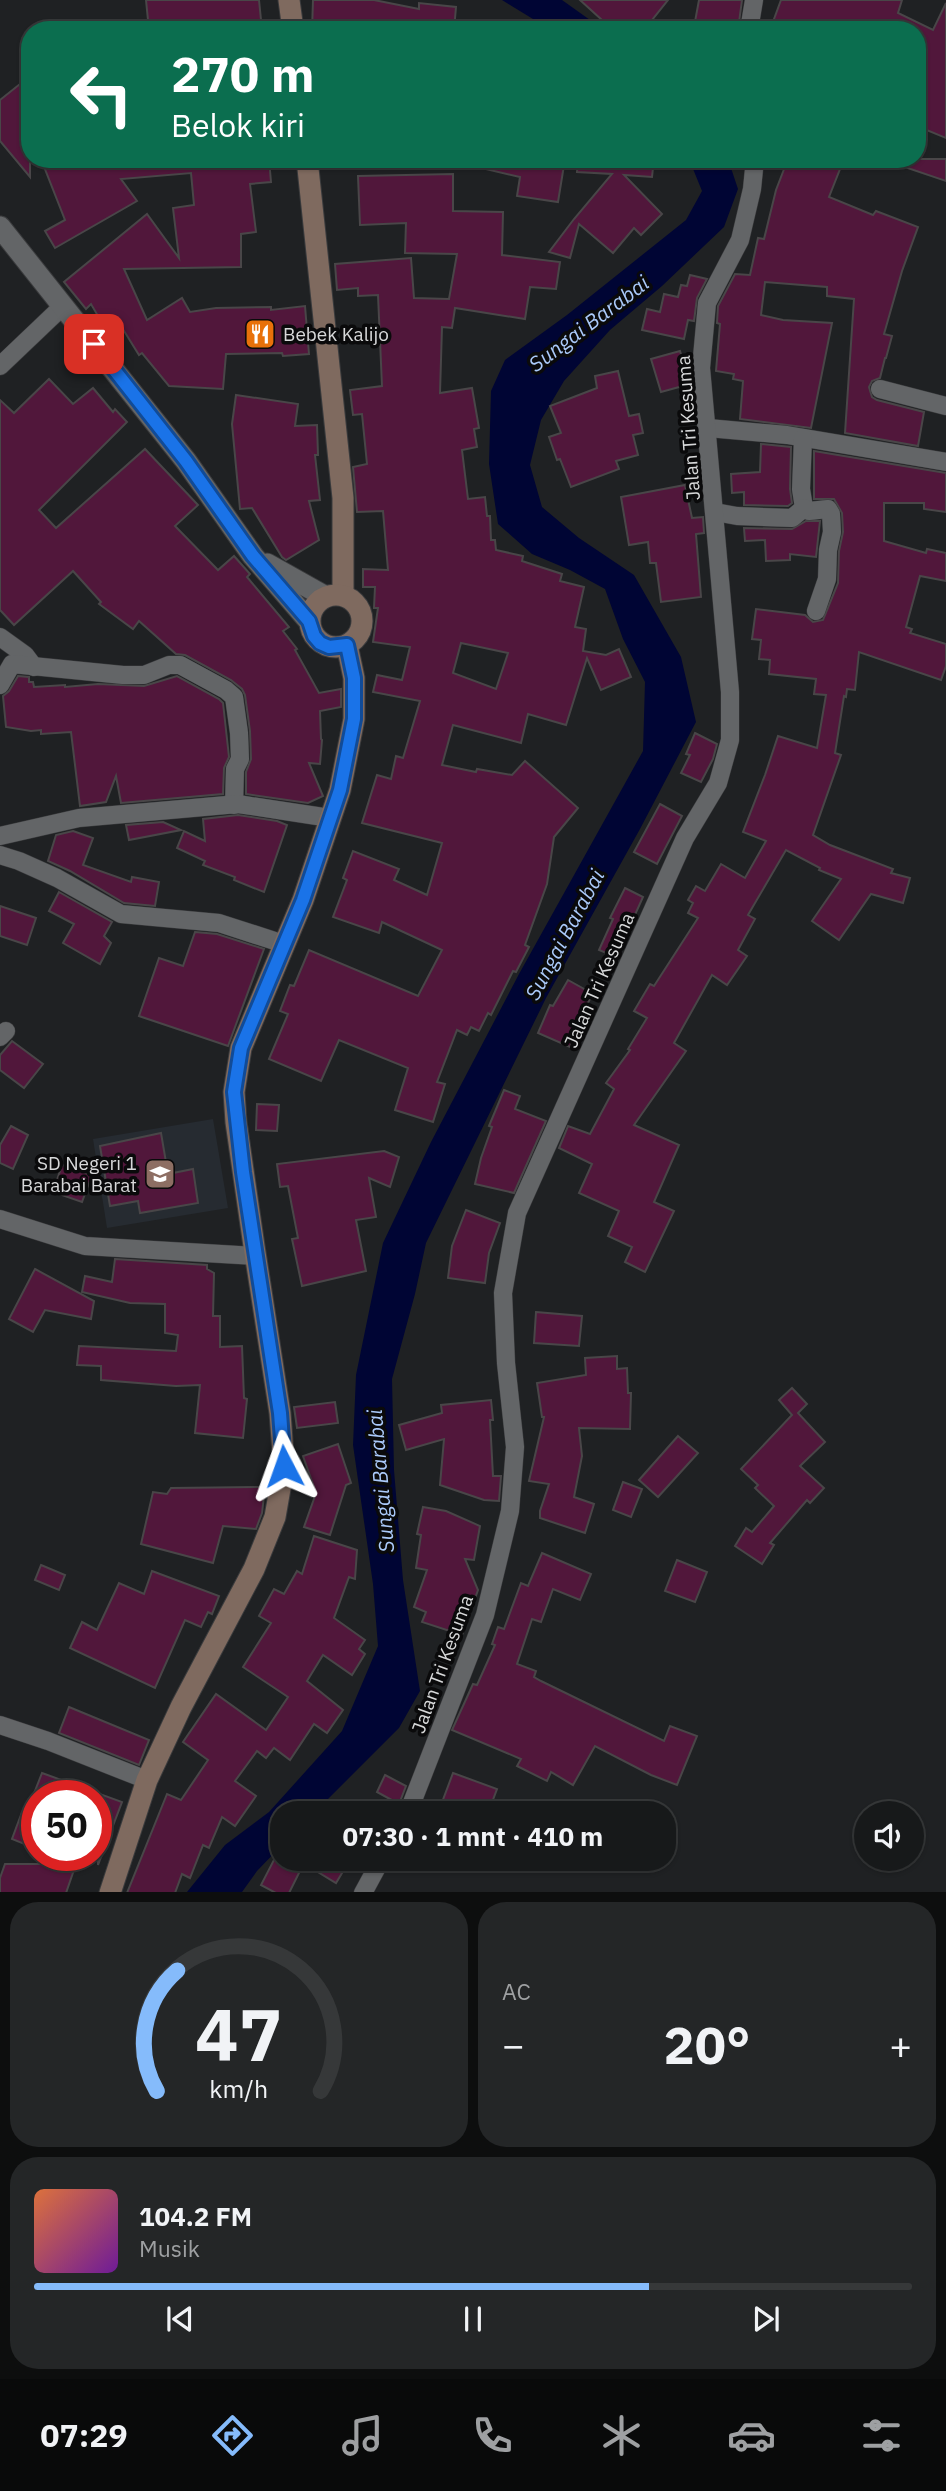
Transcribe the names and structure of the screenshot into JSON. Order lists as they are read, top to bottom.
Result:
{
  "streets": {
    "street": ["Jalan Tri Kesuma"]
  },
  "water": ["Sungai Barabai"],
  "places": {
    "restaurant": ["Bebek Kalijo"],
    "school or university": ["SD Negeri 1 Barabai Barat"]
  },
  "page": {
    "turn": ["270 m", "Belok kiri"],
    "limit": "50",
    "trip": "07:30 · 1 mnt · 410 m",
    "tile": "AC",
    "heat": ["−", "20°", "+"],
    "song": ["104.2 FM", "Musik"],
    "tabs": "07:29",
    "gauge": ["47", "km/h"]
  }
}
